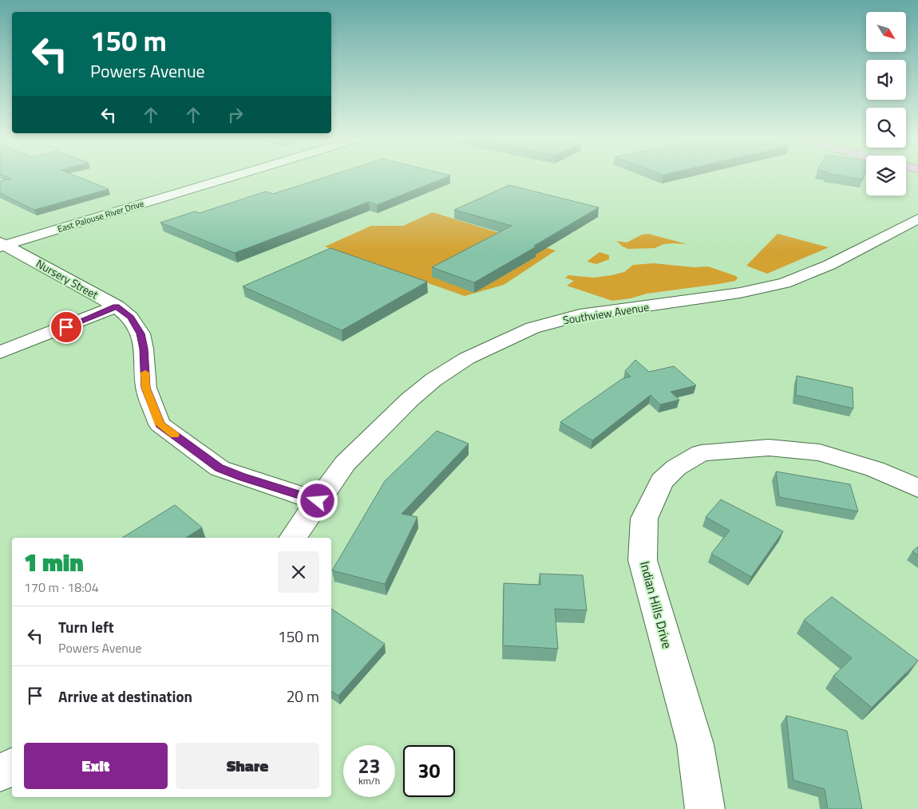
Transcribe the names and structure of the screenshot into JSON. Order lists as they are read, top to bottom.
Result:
{
  "streets": {
    "street": [
      "East Palouse River Drive",
      "Nursery Street",
      "Southview Avenue",
      "Indian Hills Drive"
    ]
  },
  "crossings": [
    ["East Palouse River Drive", "Nursery Street"],
    ["Nursery Street", "Southview Avenue"]
  ],
  "north": "bottom right",
  "page": {
    "turn": ["150 m", "Powers Avenue"],
    "heading": ["1 min", "170 m · 18:04"],
    "list": [
      {
        "name": "Turn left",
        "note": "Powers Avenue",
        "value": "150 m"
      },
      {
        "name": "Arrive at destination",
        "value": "20 m"
      }
    ],
    "buttons": ["Exit", "Share"],
    "speed": "23 km/h",
    "limit": "30"
  }
}
